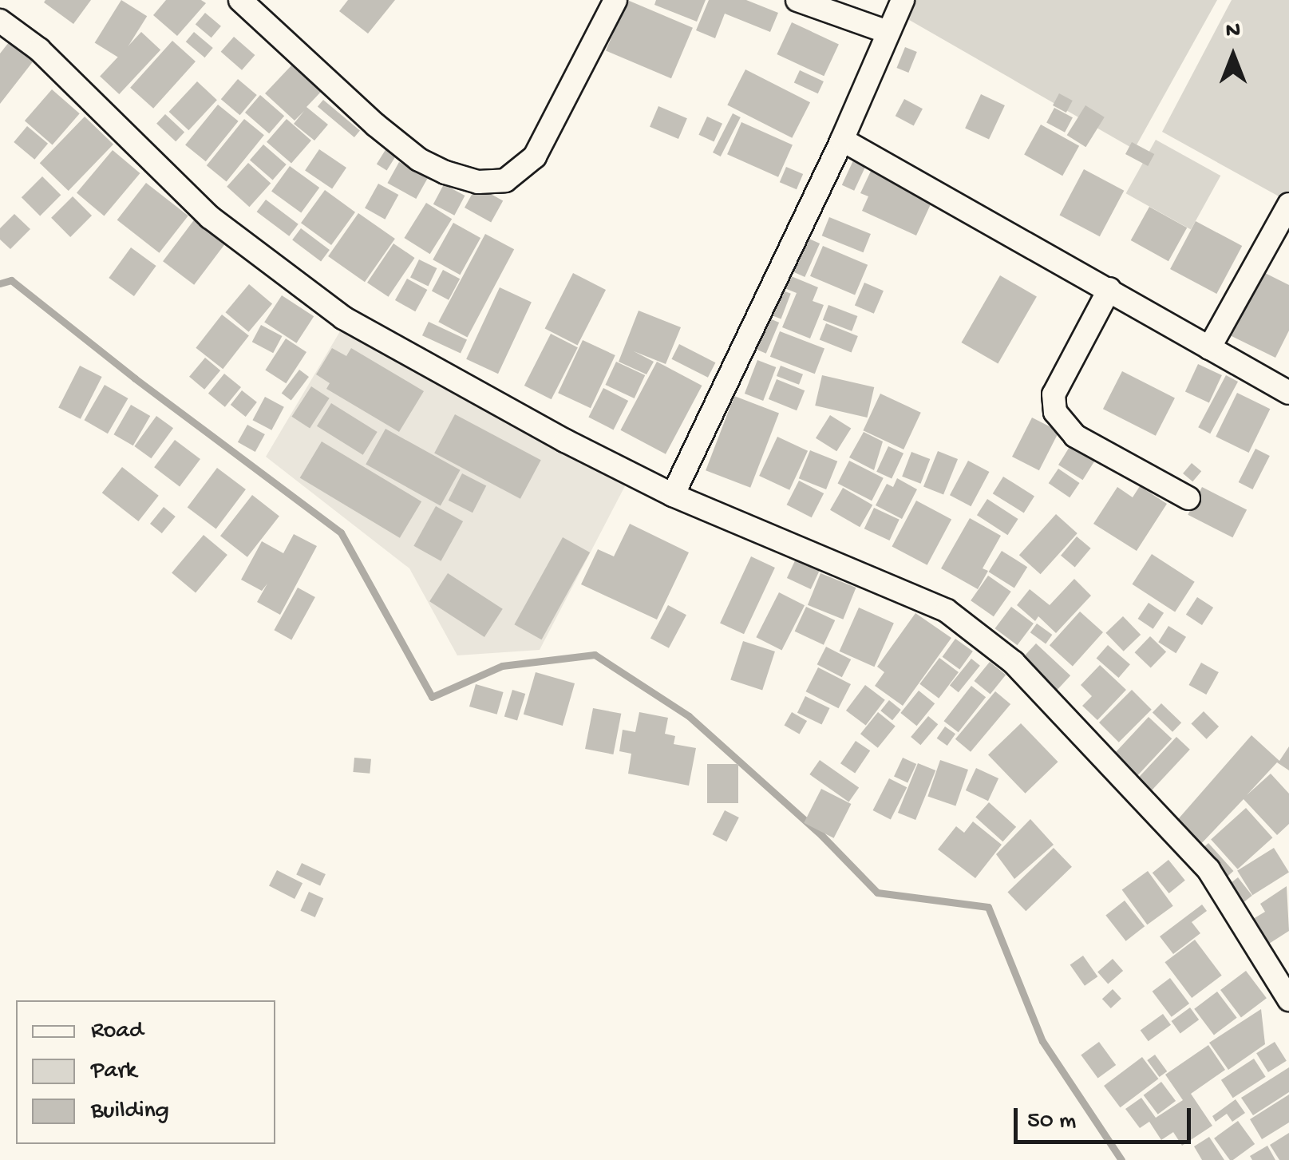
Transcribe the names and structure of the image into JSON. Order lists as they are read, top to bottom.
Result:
{
  "legend": ["Road", "Park", "Building"],
  "scale_bar": "50 m",
  "north": "top"
}
